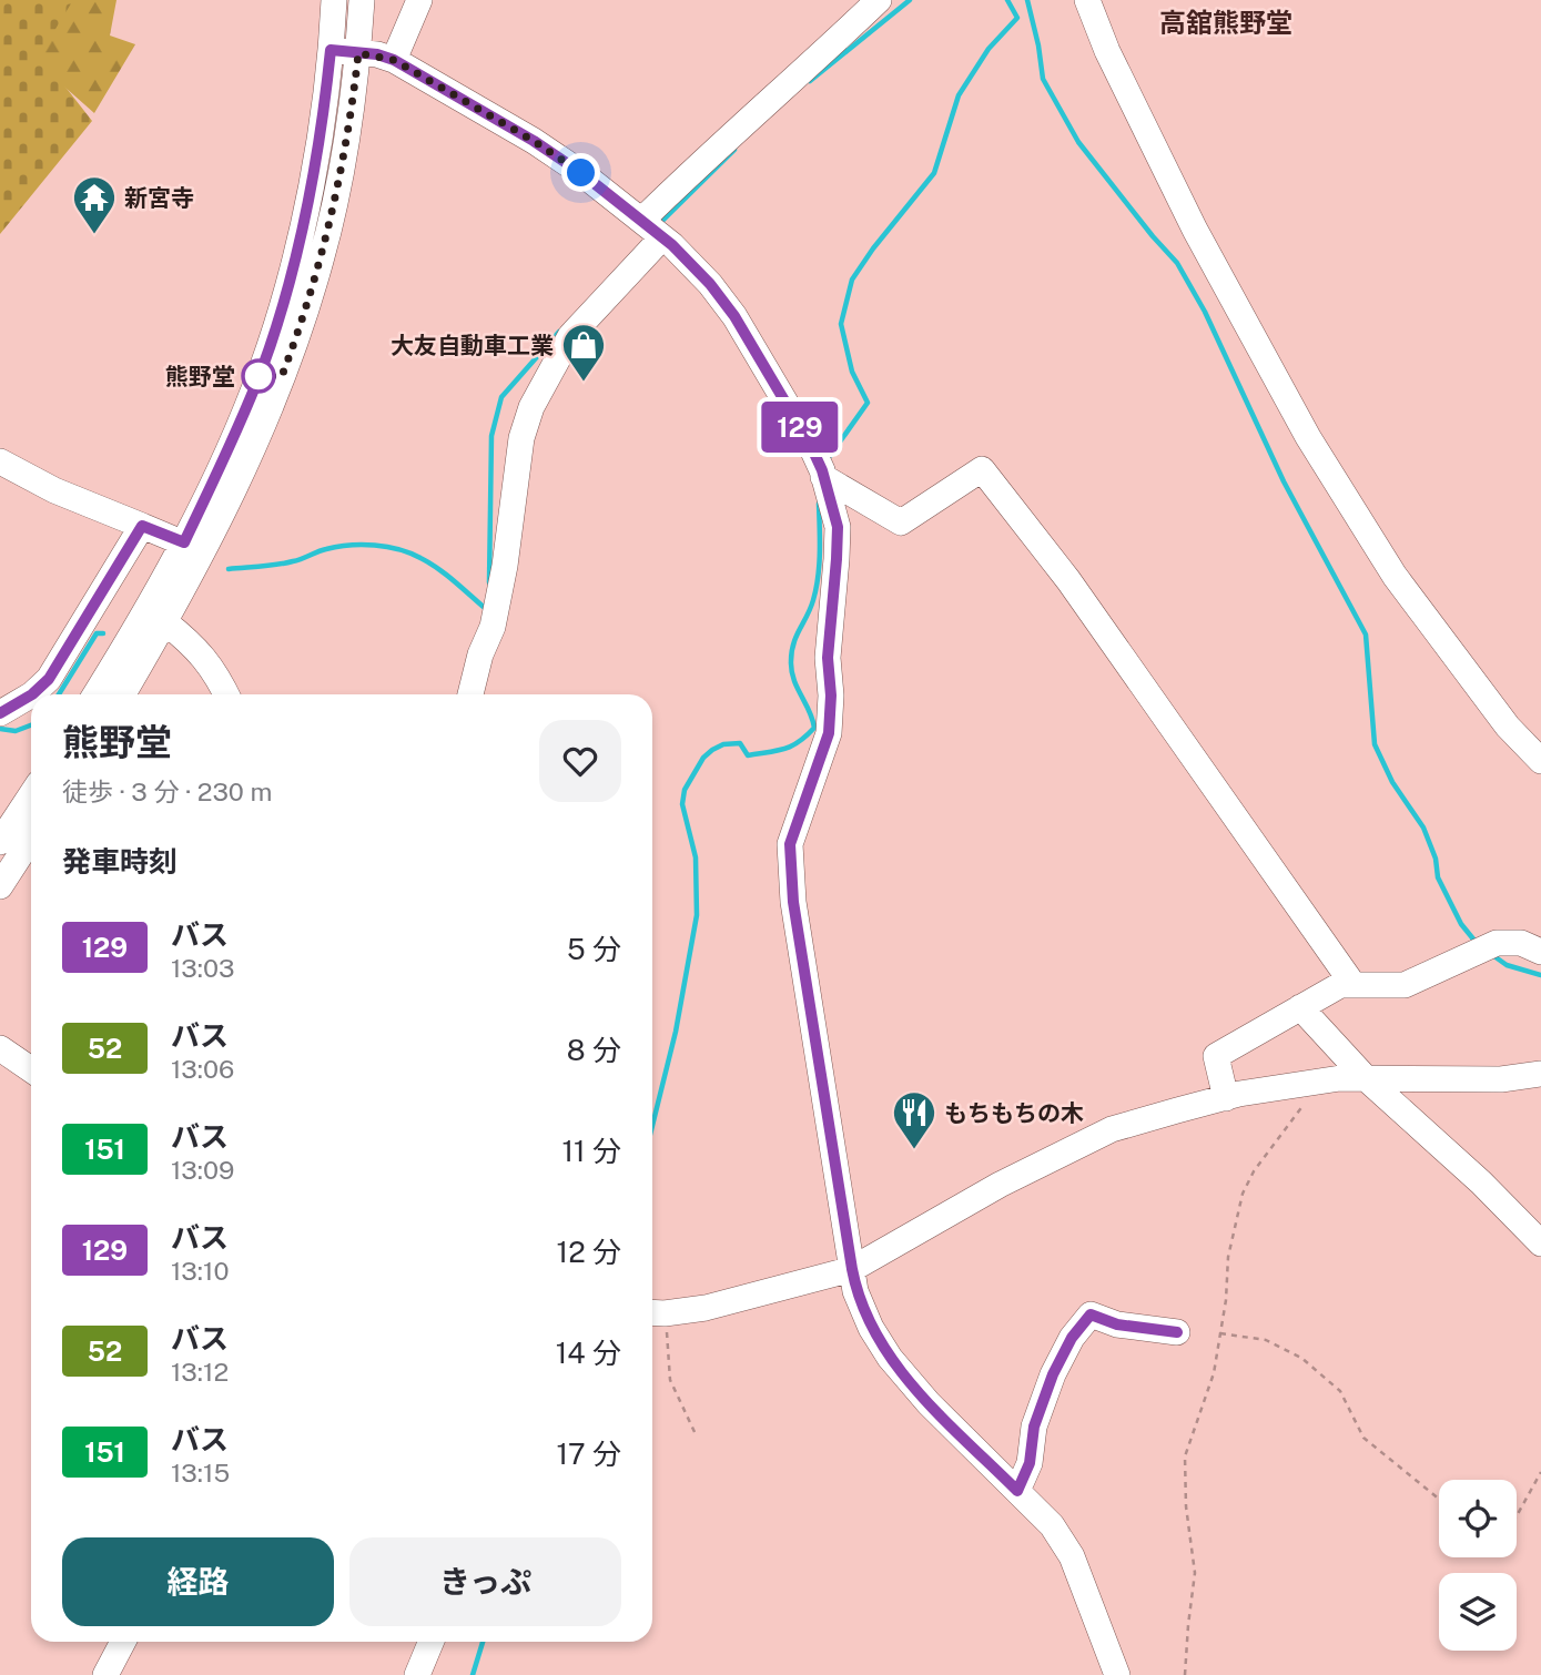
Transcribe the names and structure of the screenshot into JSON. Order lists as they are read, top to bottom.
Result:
{
  "districts": ["高舘熊野堂"],
  "places": {
    "temple": ["新宮寺"],
    "other": ["熊野堂"],
    "shop": ["大友自動車工業"],
    "restaurant": ["もちもちの木"]
  },
  "lines": ["bus line 129"],
  "page": {
    "on_map": "129",
    "heading": [
      ["熊野堂", "徒歩 · 3 分 · 230 m"],
      "発車時刻"
    ],
    "list": [
      {
        "mark": "129",
        "name": "バス",
        "note": "13:03",
        "value": "5 分"
      },
      {
        "mark": "52",
        "name": "バス",
        "note": "13:06",
        "value": "8 分"
      },
      {
        "mark": "151",
        "name": "バス",
        "note": "13:09",
        "value": "11 分"
      },
      {
        "mark": "129",
        "name": "バス",
        "note": "13:10",
        "value": "12 分"
      },
      {
        "mark": "52",
        "name": "バス",
        "note": "13:12",
        "value": "14 分"
      },
      {
        "mark": "151",
        "name": "バス",
        "note": "13:15",
        "value": "17 分"
      }
    ],
    "buttons": ["経路", "きっぷ"]
  }
}
